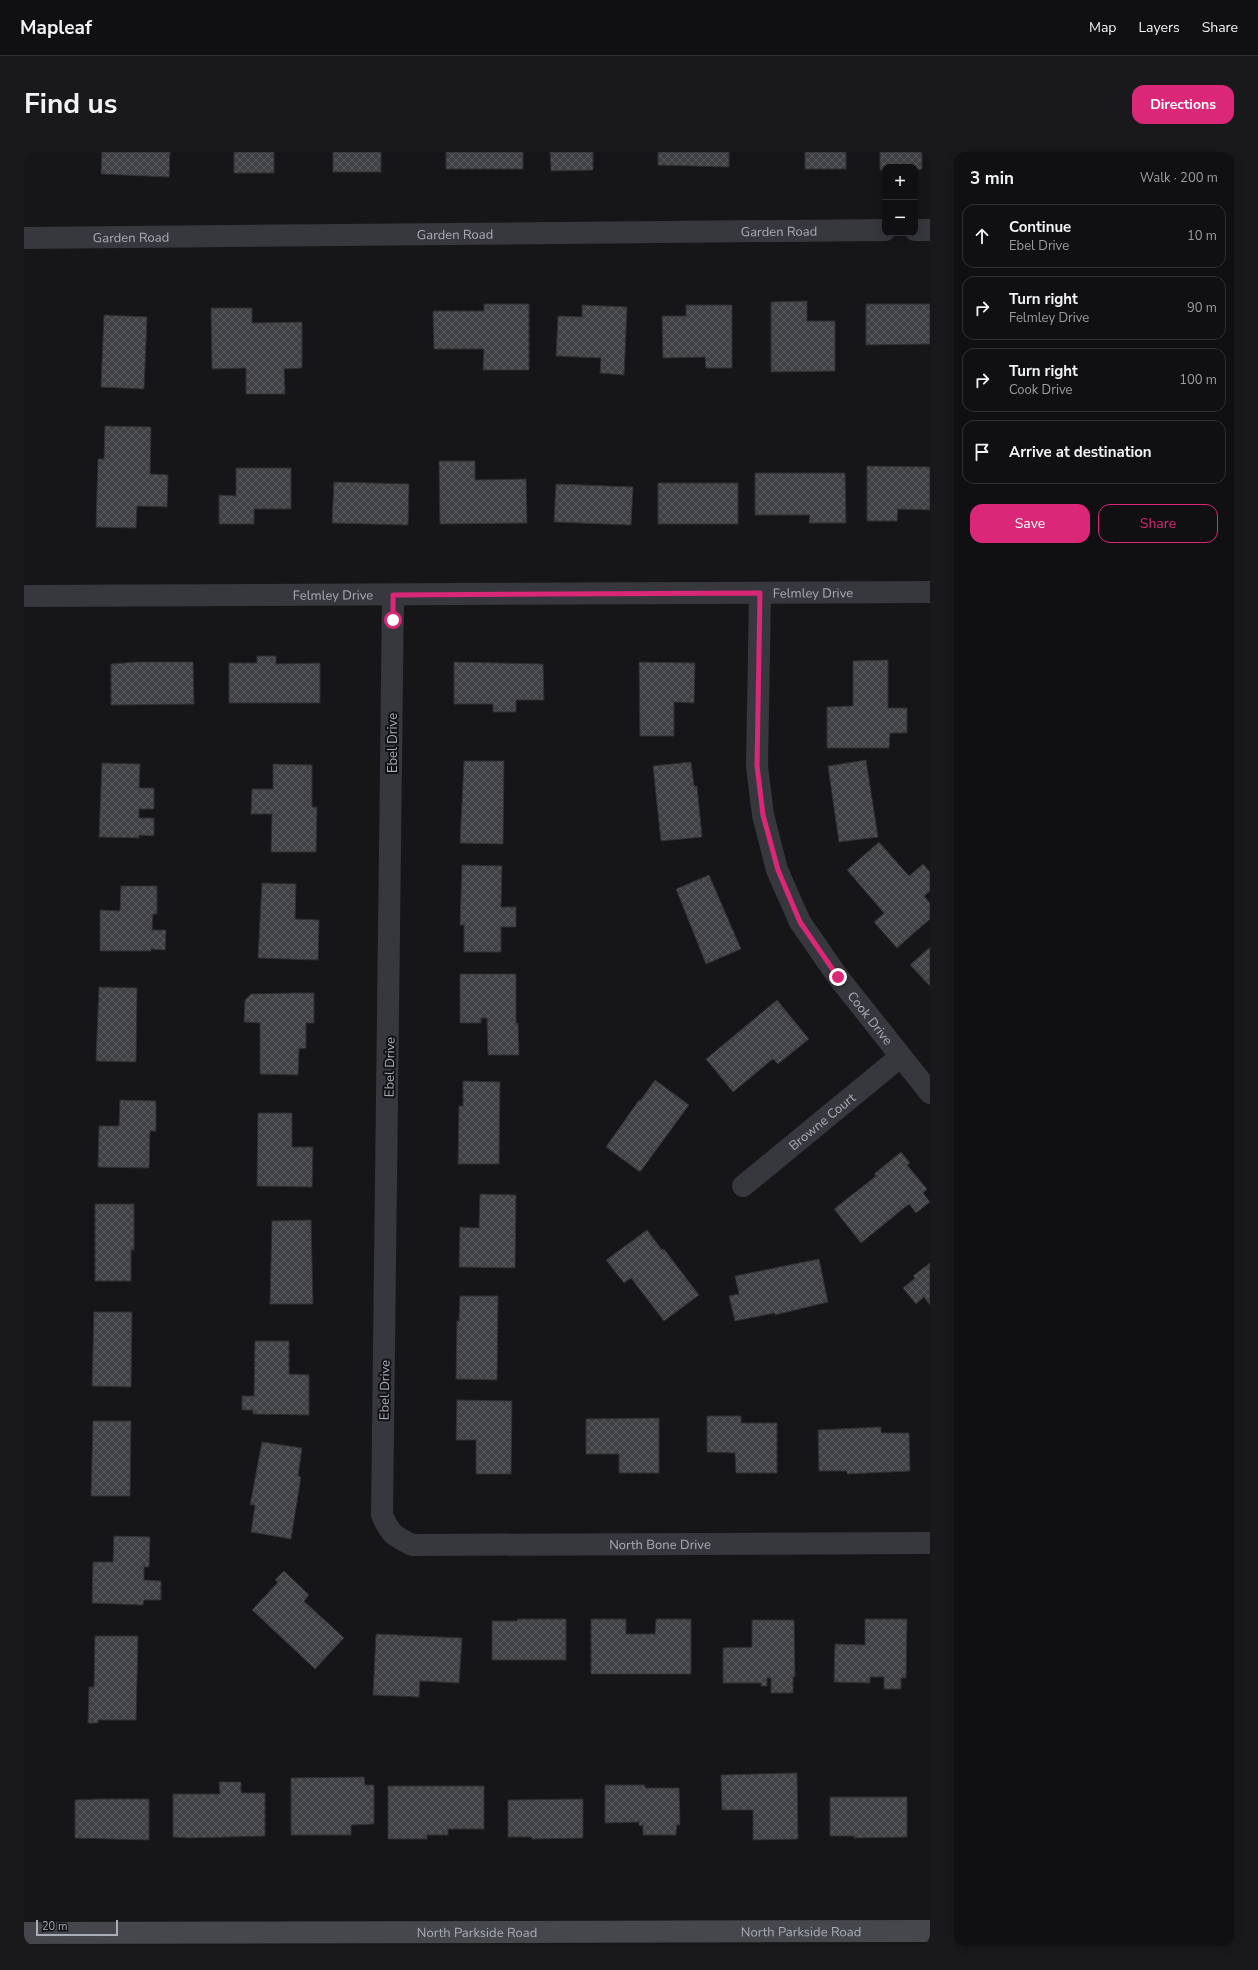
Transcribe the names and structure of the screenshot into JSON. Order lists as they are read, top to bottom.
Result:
{
  "streets": {
    "street": [
      "Garden Road",
      "Felmley Drive",
      "Ebel Drive",
      "Cook Drive",
      "Browne Court",
      "North Bone Drive",
      "North Parkside Road"
    ]
  },
  "crossings": [
    ["Felmley Drive", "Ebel Drive"],
    ["Felmley Drive", "Cook Drive"],
    ["Ebel Drive", "North Bone Drive"],
    ["Cook Drive", "Browne Court"]
  ],
  "scale_bar": "20 m",
  "page": {
    "header": "Mapleaf",
    "nav": ["Map", "Layers", "Share"],
    "title": "Find us",
    "buttons": [
      "Directions",
      ["Save", "Share"]
    ],
    "heading": ["3 min", "Walk · 200 m"],
    "map_buttons": ["+", "−"],
    "list": [
      ["Continue", "Ebel Drive", "10 m"],
      ["Turn right", "Felmley Drive", "90 m"],
      ["Turn right", "Cook Drive", "100 m"],
      "Arrive at destination"
    ],
    "scale": "20 m"
  }
}
